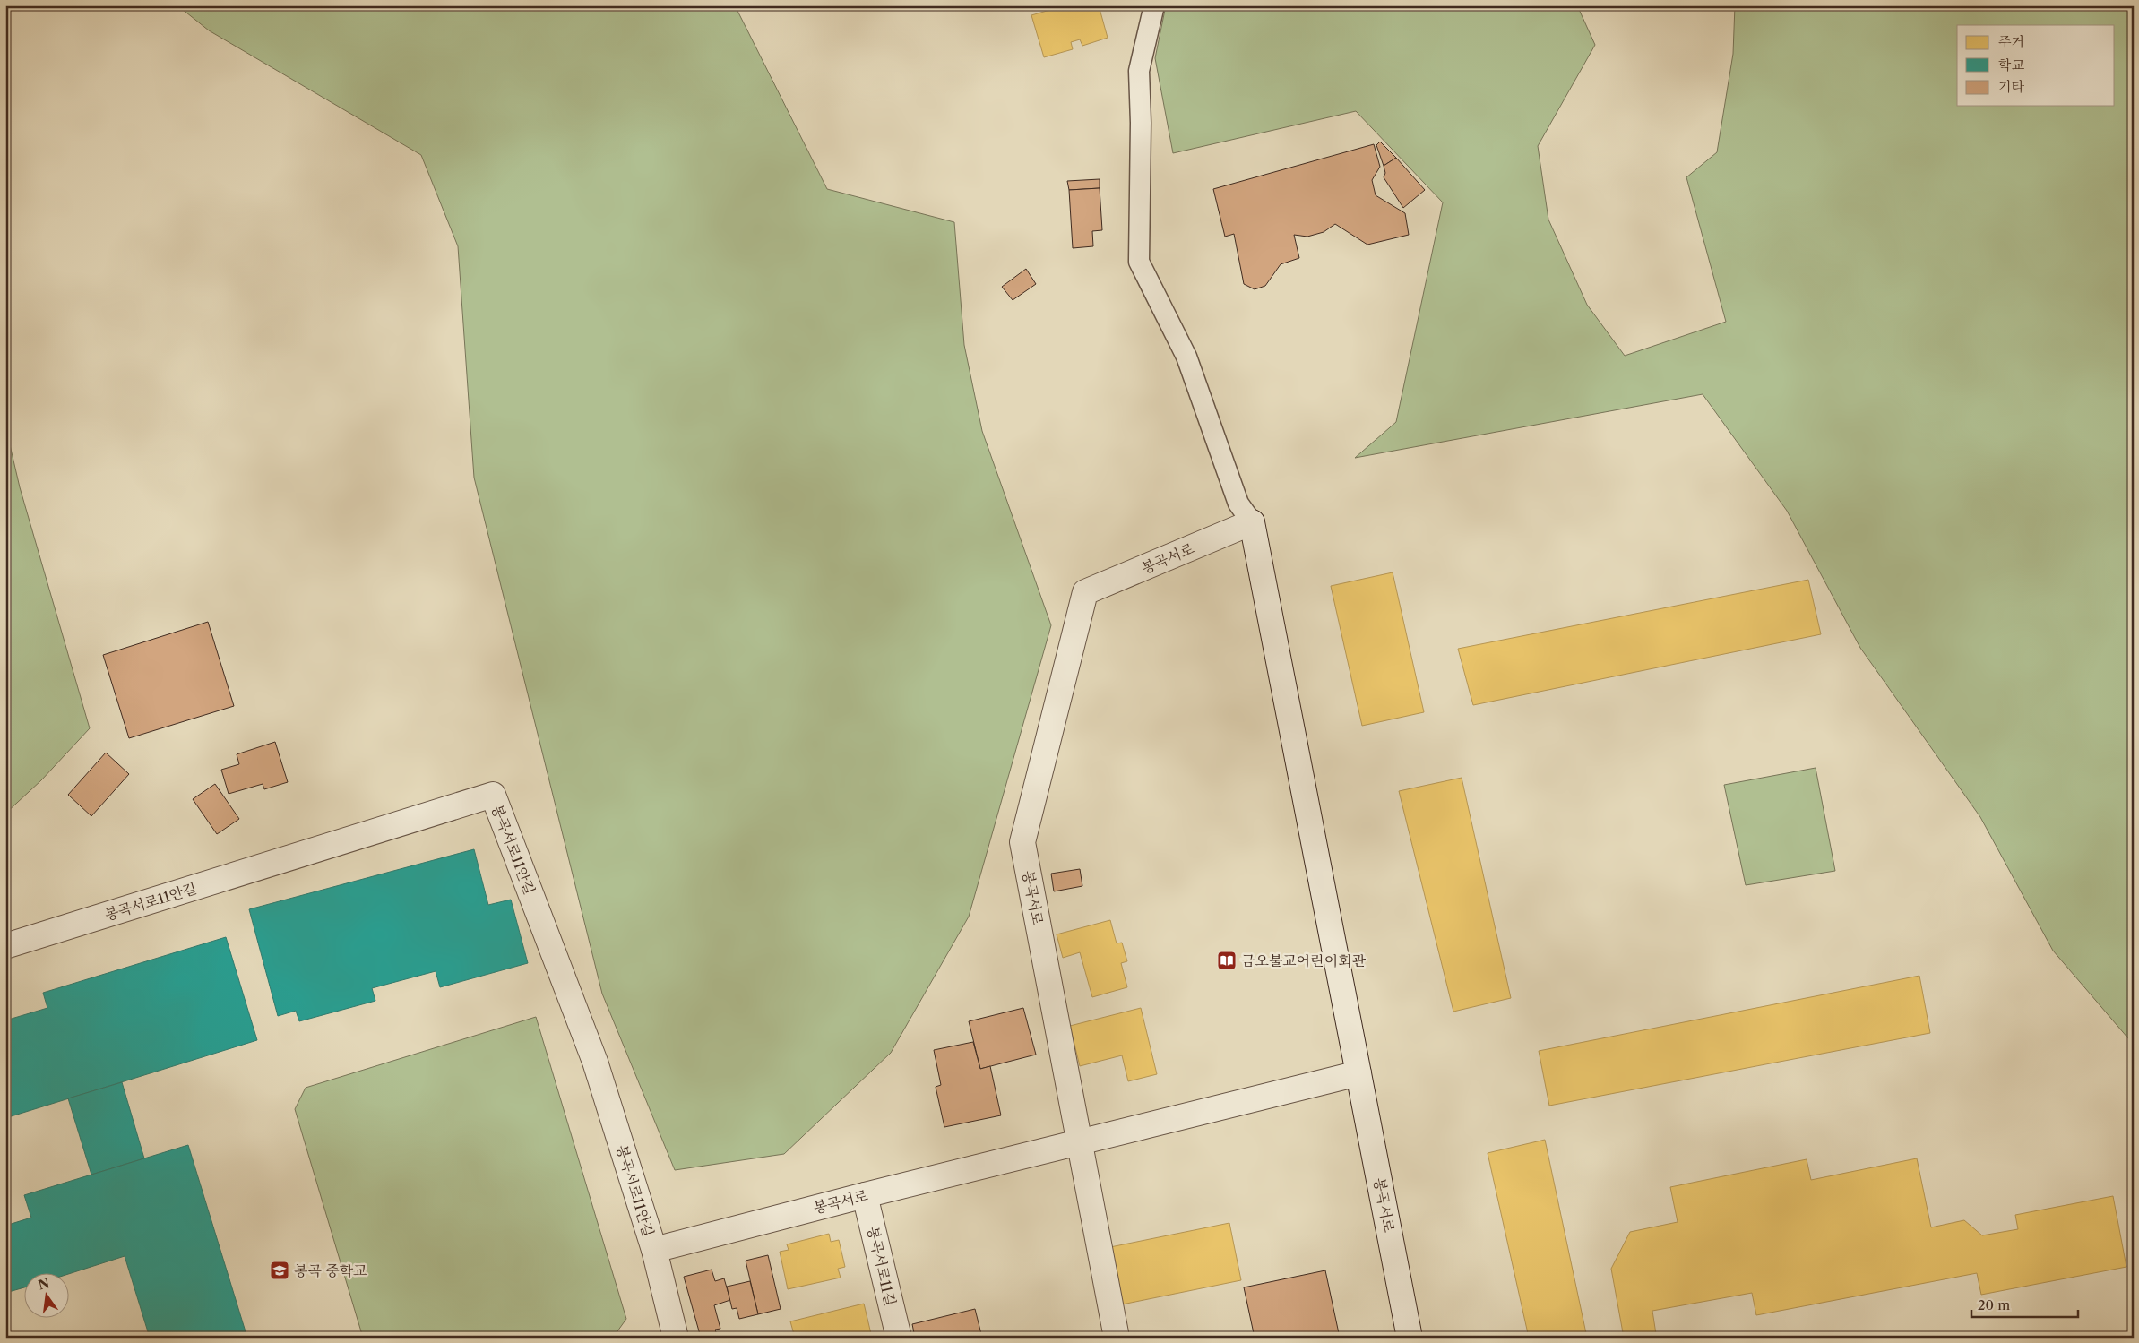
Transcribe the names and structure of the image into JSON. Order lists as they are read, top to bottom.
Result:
{
  "streets": {
    "street": ["봉곡서로", "봉곡서로11안길", "봉곡서로11길"]
  },
  "crossings": [
    ["봉곡서로", "봉곡서로11안길"],
    ["봉곡서로", "봉곡서로11길"]
  ],
  "places": {
    "library": ["금오불교어린이회관"],
    "school or university": ["봉곡 중학교"]
  },
  "legend": ["주거", "학교", "기타"],
  "scale_bar": "20 m",
  "north": "top"
}
